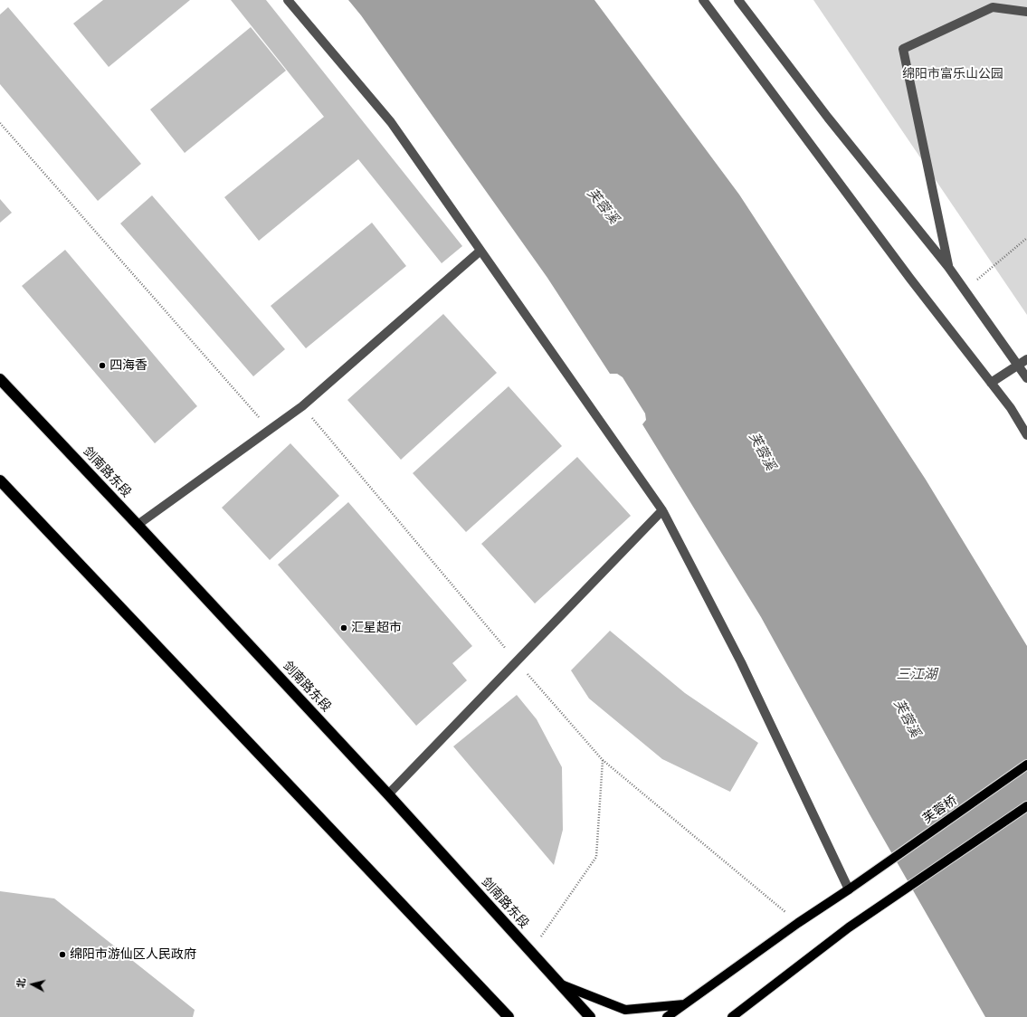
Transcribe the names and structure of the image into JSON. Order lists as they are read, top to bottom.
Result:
{
  "streets": {
    "highway": ["剑南路东段"],
    "main road": ["芙蓉桥"]
  },
  "water": ["芙蓉溪", "三江湖"],
  "parks": ["绵阳市富乐山公园"],
  "places": ["四海香", "汇星超市", "绵阳市游仙区人民政府"],
  "north": "left"
}
